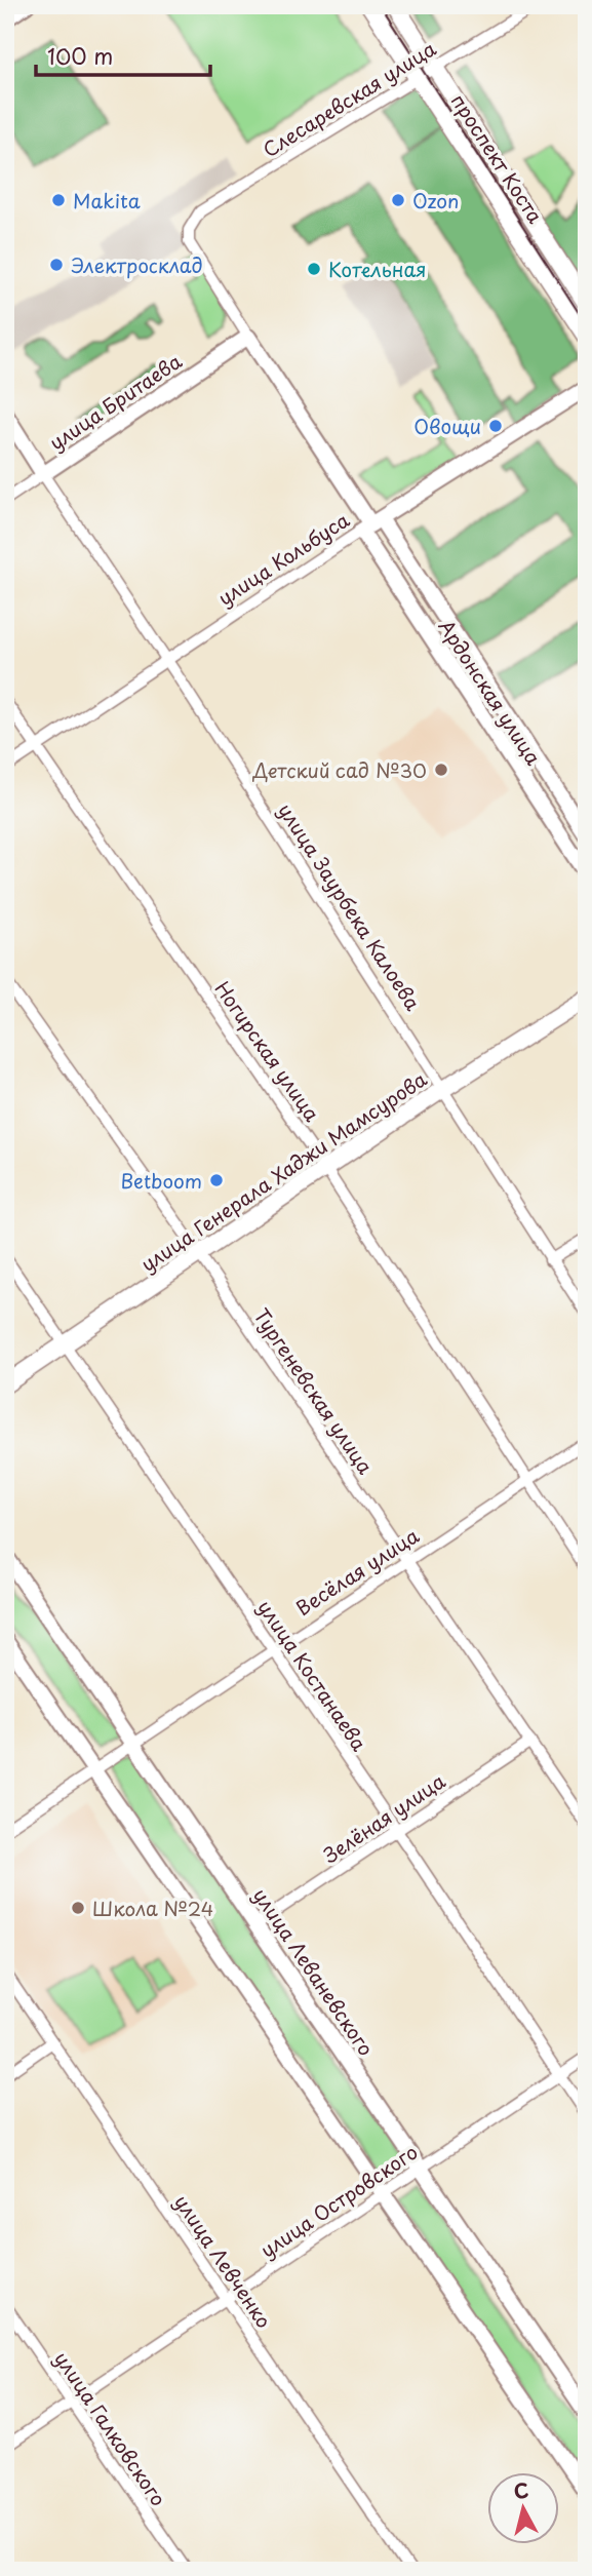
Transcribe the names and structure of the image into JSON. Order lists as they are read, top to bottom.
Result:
{
  "streets": {
    "main road": ["проспект Коста", "улица Генерала Хаджи Мамсурова"],
    "street": [
      "Слесаревская улица",
      "улица Бритаева",
      "улица Кольбуса",
      "Ардонская улица",
      "улица Заурбека Калоева",
      "Ногирская улица",
      "Тургеневская улица",
      "Весёлая улица",
      "улица Костанаева",
      "Зелёная улица",
      "улица Леваневского",
      "улица Островского",
      "улица Левченко",
      "улица Галковского"
    ]
  },
  "crossings": [
    ["Слесаревская улица", "проспект Коста"],
    ["Слесаревская улица", "Ардонская улица"],
    ["улица Бритаева", "Ардонская улица"],
    ["улица Бритаева", "улица Заурбека Калоева"],
    ["улица Кольбуса", "Ардонская улица"],
    ["улица Кольбуса", "улица Заурбека Калоева"],
    ["улица Кольбуса", "Ногирская улица"],
    ["улица Заурбека Калоева", "улица Генерала Хаджи Мамсурова"],
    ["Ногирская улица", "улица Генерала Хаджи Мамсурова"],
    ["Ногирская улица", "Весёлая улица"],
    ["улица Генерала Хаджи Мамсурова", "Тургеневская улица"],
    ["улица Генерала Хаджи Мамсурова", "улица Костанаева"],
    ["Тургеневская улица", "Весёлая улица"],
    ["Тургеневская улица", "Зелёная улица"],
    ["Весёлая улица", "улица Костанаева"],
    ["Весёлая улица", "улица Леваневского"],
    ["улица Костанаева", "Зелёная улица"],
    ["улица Костанаева", "улица Островского"],
    ["Зелёная улица", "улица Леваневского"],
    ["улица Леваневского", "улица Островского"],
    ["улица Островского", "улица Левченко"],
    ["улица Островского", "улица Галковского"]
  ],
  "places": [
    "Makita",
    "Ozon",
    "Электросклад",
    "Котельная",
    "Овощи",
    "Детский сад №30",
    "Betboom",
    "Школа №24"
  ],
  "scale_bar": "100 m",
  "north": "top"
}
